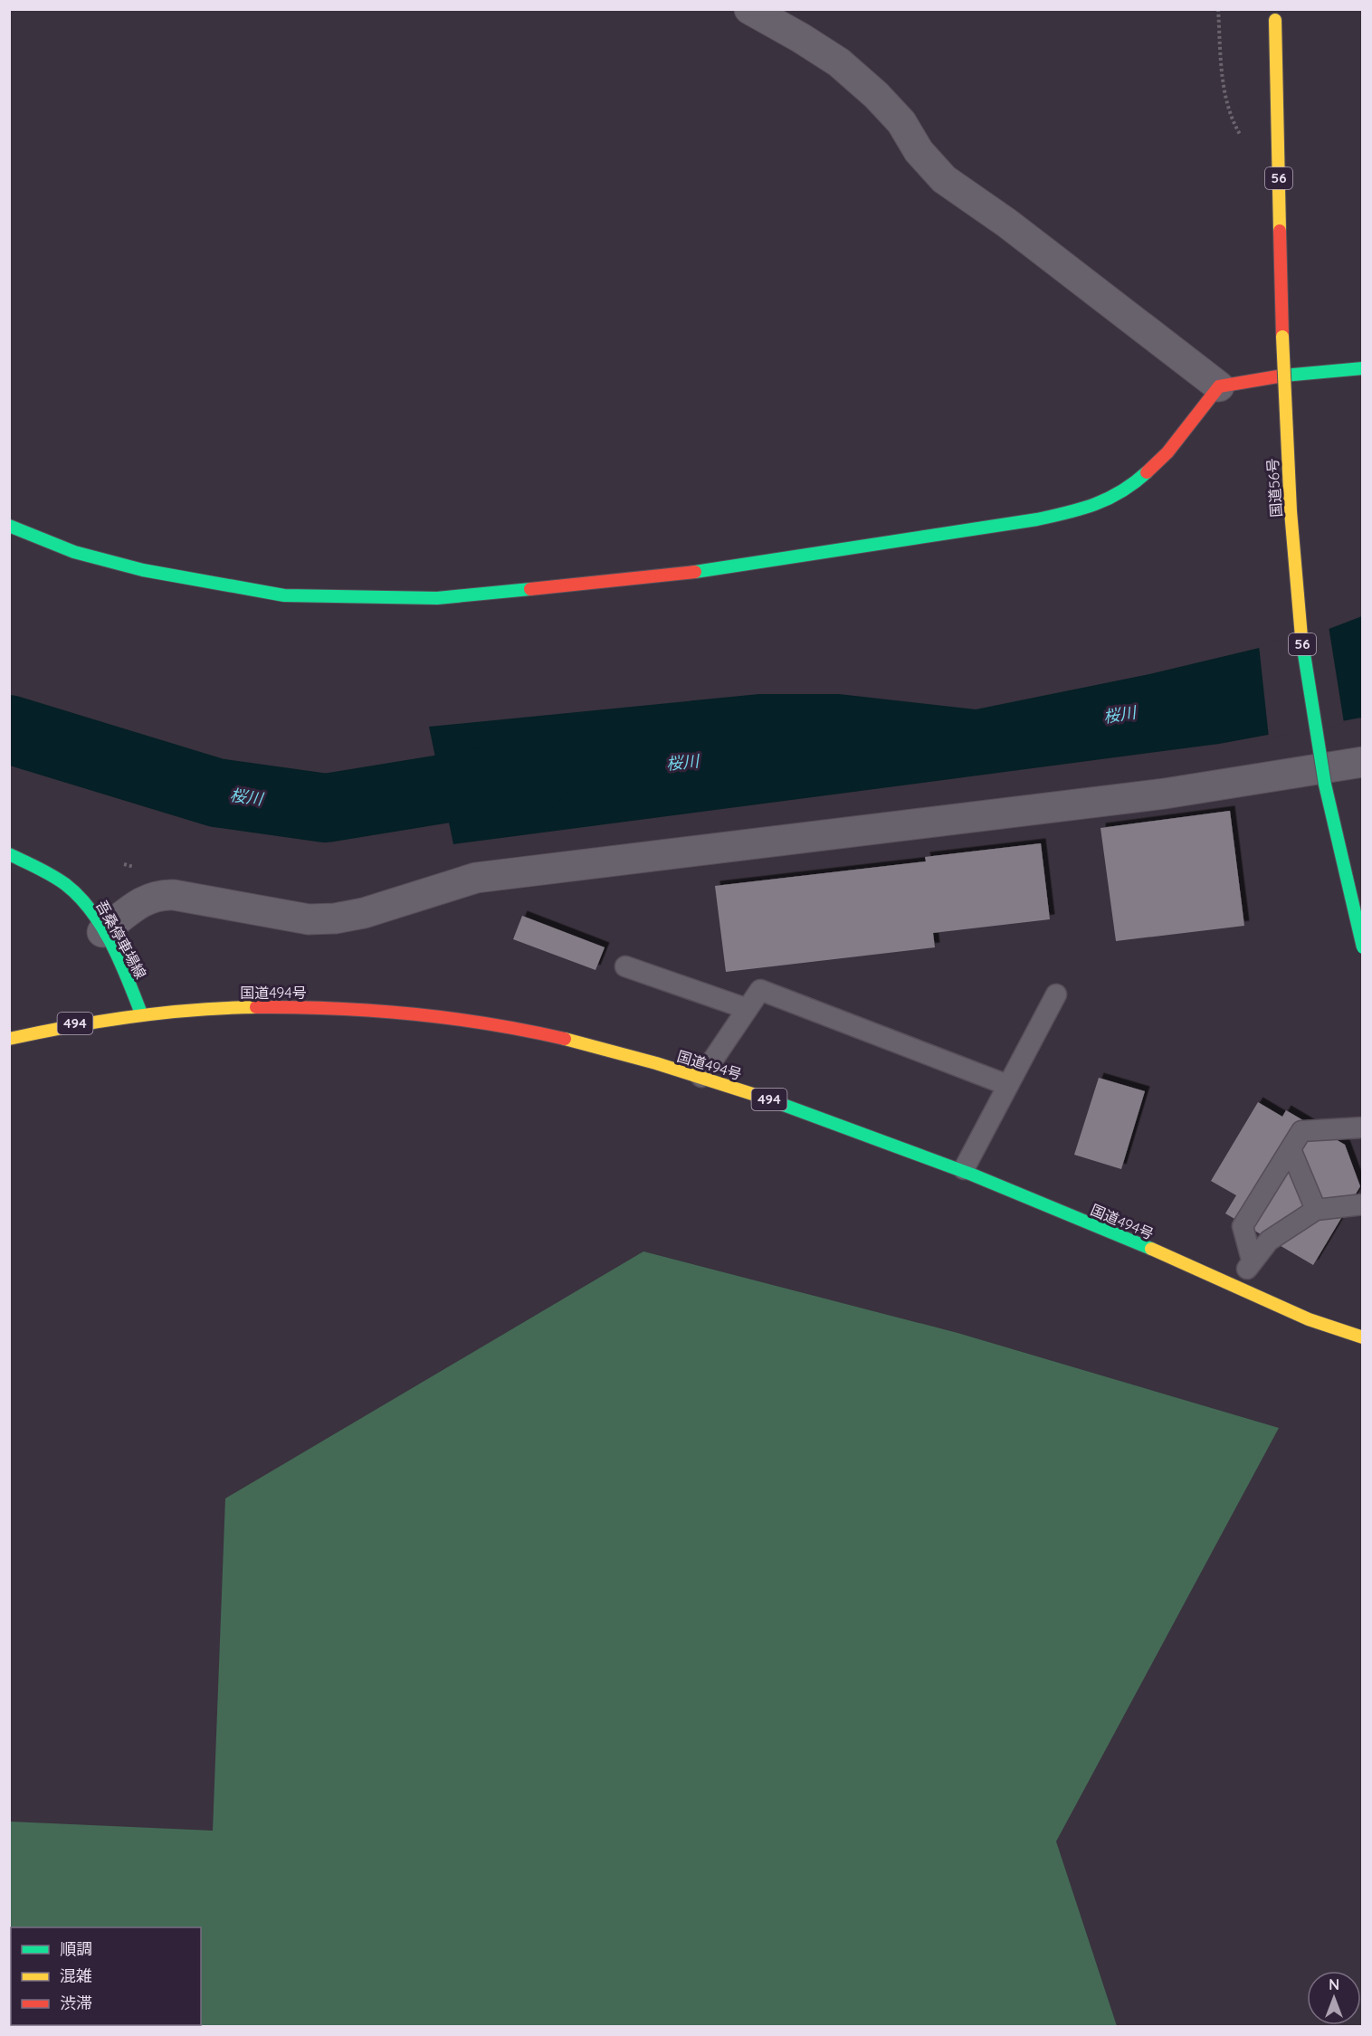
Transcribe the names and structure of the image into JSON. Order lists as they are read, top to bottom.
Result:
{
  "streets": {
    "main road": [
      "56",
      "国道56号",
      "吾桑停車場線",
      "国道494号",
      "494"
    ]
  },
  "crossings": [
    ["吾桑停車場線", "国道494号"]
  ],
  "water": ["桜川"],
  "legend": ["順調", "混雑", "渋滞"],
  "north": "top"
}
